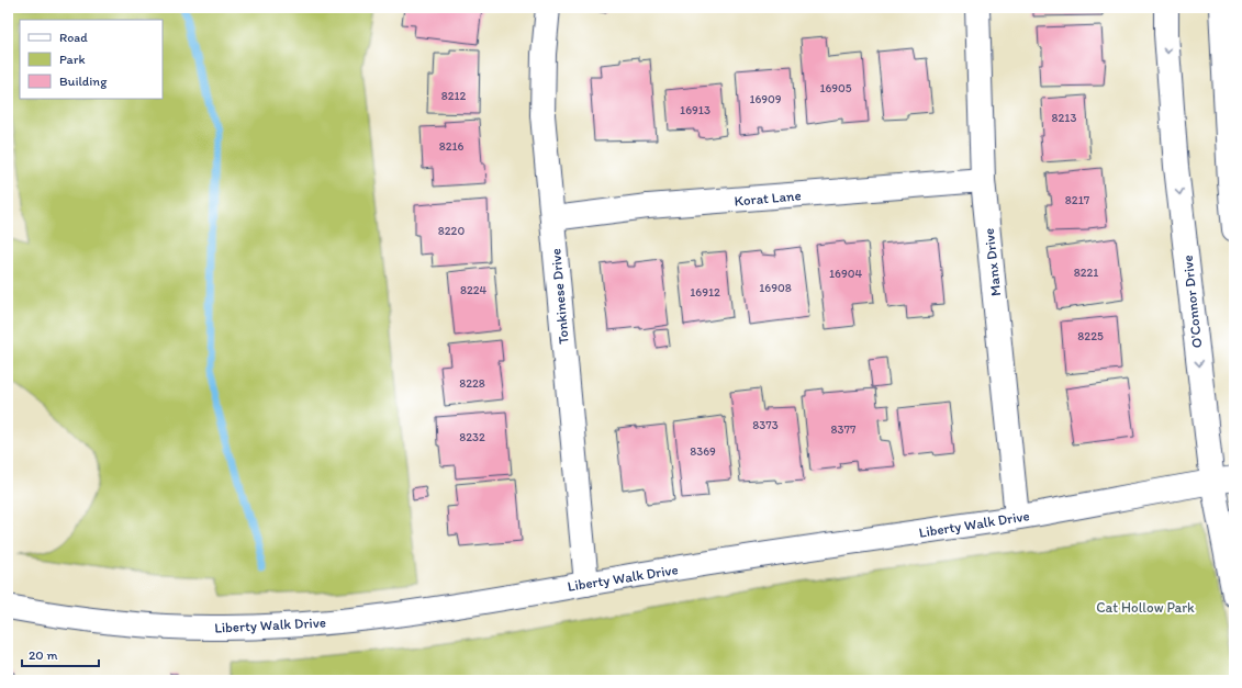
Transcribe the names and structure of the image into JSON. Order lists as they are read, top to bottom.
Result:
{
  "streets": {
    "street": [
      "Korat Lane",
      "Manx Drive",
      "Tonkinese Drive",
      "O'Connor Drive",
      "Liberty Walk Drive"
    ]
  },
  "crossings": [
    ["Korat Lane", "Manx Drive"],
    ["Korat Lane", "Tonkinese Drive"],
    ["Manx Drive", "Liberty Walk Drive"],
    ["Tonkinese Drive", "Liberty Walk Drive"],
    ["O'Connor Drive", "Liberty Walk Drive"]
  ],
  "parks": ["Cat Hollow Park"],
  "house_numbers": [
    "16905",
    "8212",
    "16909",
    "16913",
    "8213",
    "8216",
    "8217",
    "8220",
    "8221",
    "16904",
    "16908",
    "8224",
    "16912",
    "8225",
    "8228",
    "8373",
    "8377",
    "8232",
    "8369"
  ],
  "legend": ["Road", "Park", "Building"],
  "scale_bar": "20 m"
}
